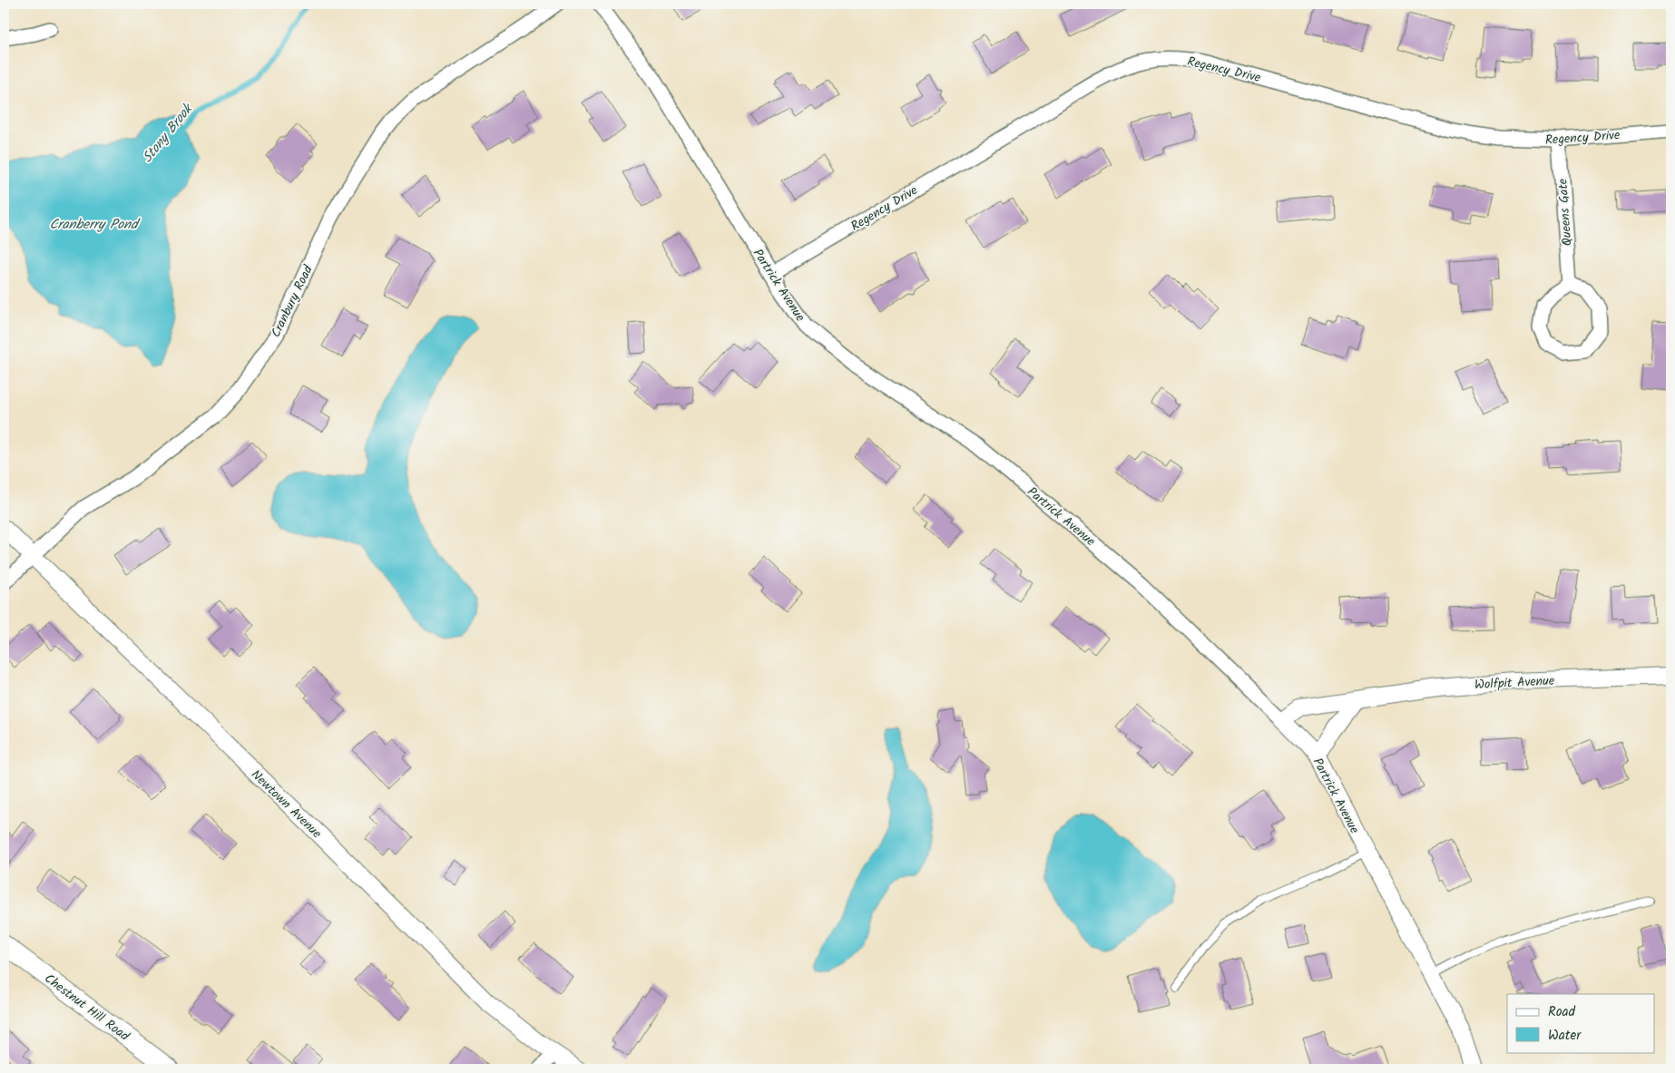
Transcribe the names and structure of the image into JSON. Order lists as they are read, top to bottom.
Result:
{
  "streets": {
    "main road": ["Chestnut Hill Road"],
    "street": [
      "Regency Drive",
      "Queens Gate",
      "Partrick Avenue",
      "Cranbury Road",
      "Wolfpit Avenue",
      "Newtown Avenue"
    ]
  },
  "crossings": [
    ["Regency Drive", "Queens Gate"],
    ["Regency Drive", "Partrick Avenue"],
    ["Partrick Avenue", "Wolfpit Avenue"],
    ["Cranbury Road", "Newtown Avenue"]
  ],
  "water": ["Stony Brook", "Cranberry Pond"],
  "legend": ["Road", "Water"]
}
